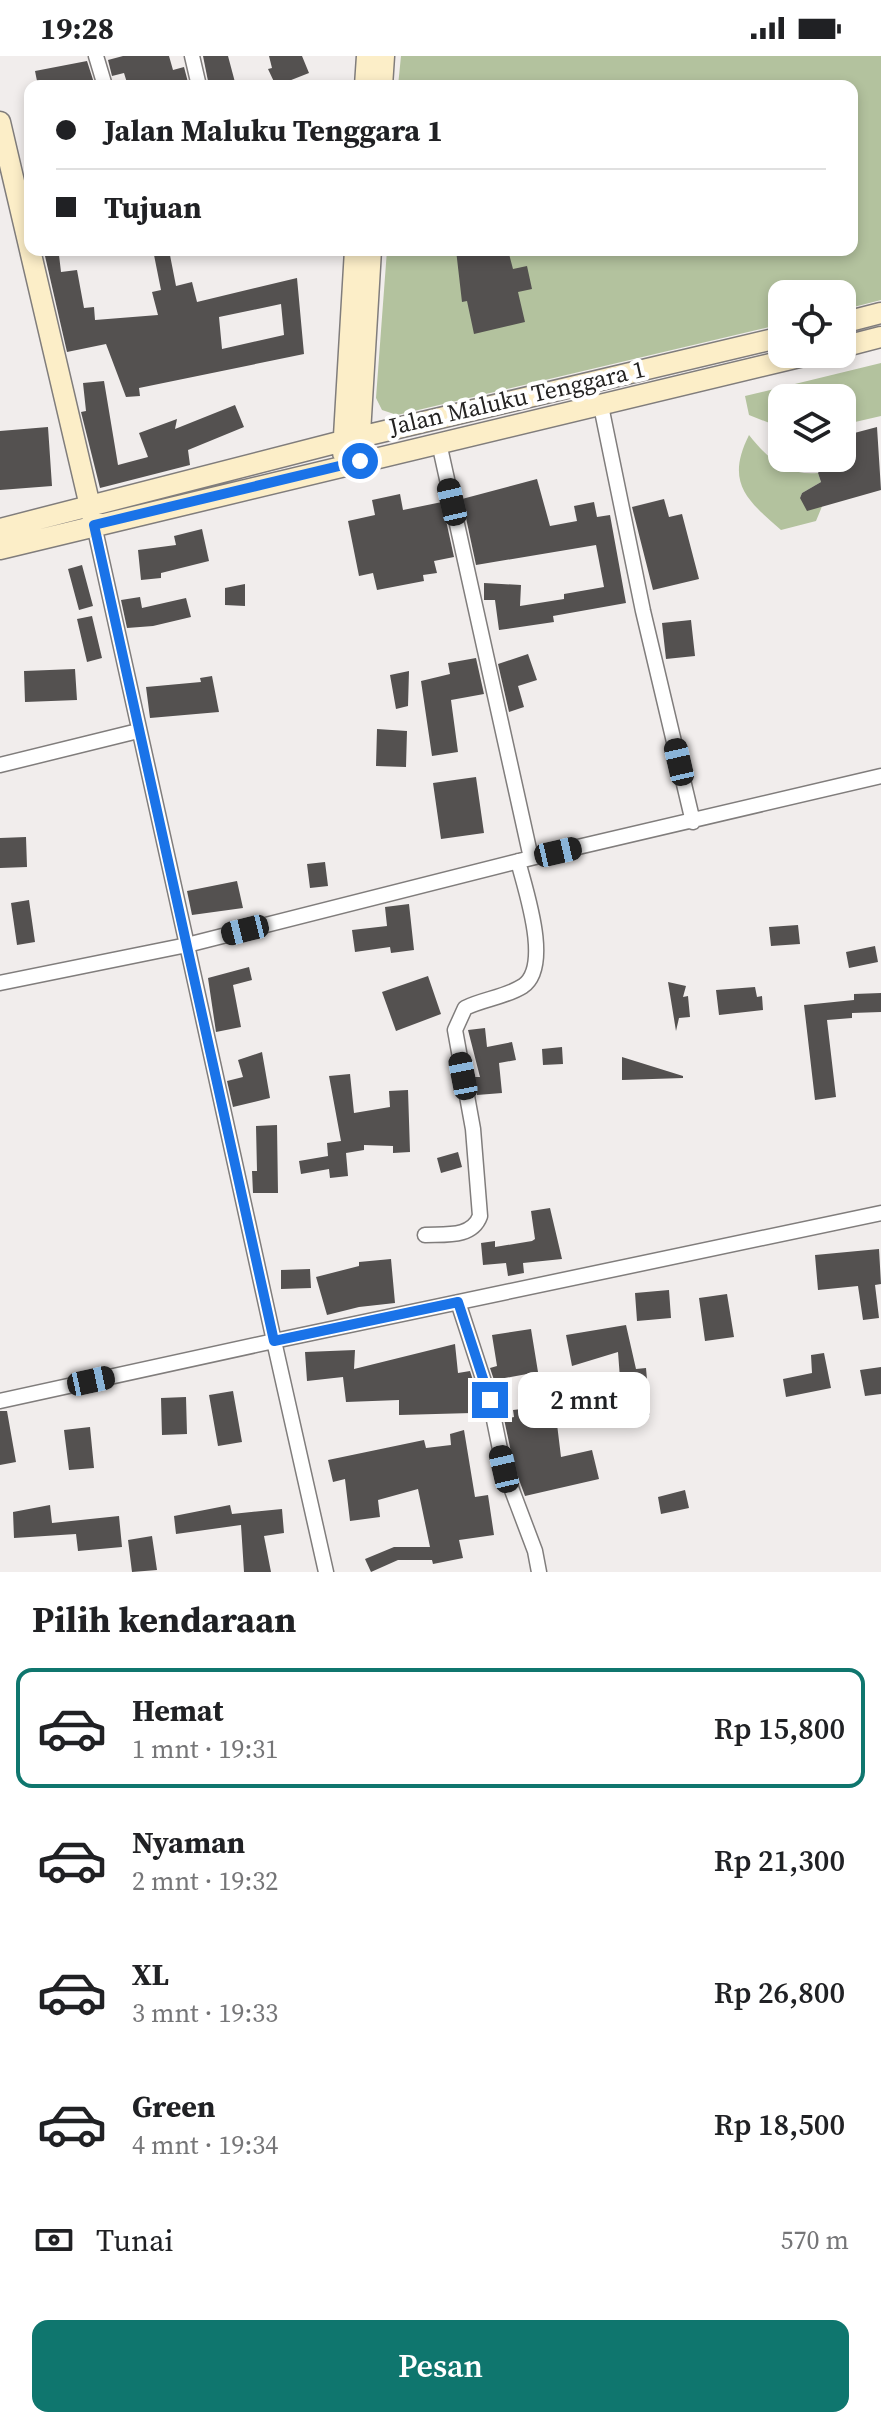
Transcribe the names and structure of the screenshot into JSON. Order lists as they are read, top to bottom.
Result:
{
  "streets": {
    "main road": ["Jalan Maluku Tenggara 1"]
  },
  "page": {
    "status": "19:28",
    "banner": ["Jalan Maluku Tenggara 1", "Tujuan"],
    "bubble": "2 mnt",
    "heading": "Pilih kendaraan",
    "list": [
      {
        "name": "Hemat",
        "note": "1 mnt · 19:31",
        "value": "Rp 15,800"
      },
      {
        "name": "Nyaman",
        "note": "2 mnt · 19:32",
        "value": "Rp 21,300"
      },
      {
        "name": "XL",
        "note": "3 mnt · 19:33",
        "value": "Rp 26,800"
      },
      {
        "name": "Green",
        "note": "4 mnt · 19:34",
        "value": "Rp 18,500"
      }
    ],
    "pay": ["Tunai", "570 m"],
    "buttons": "Pesan"
  }
}
